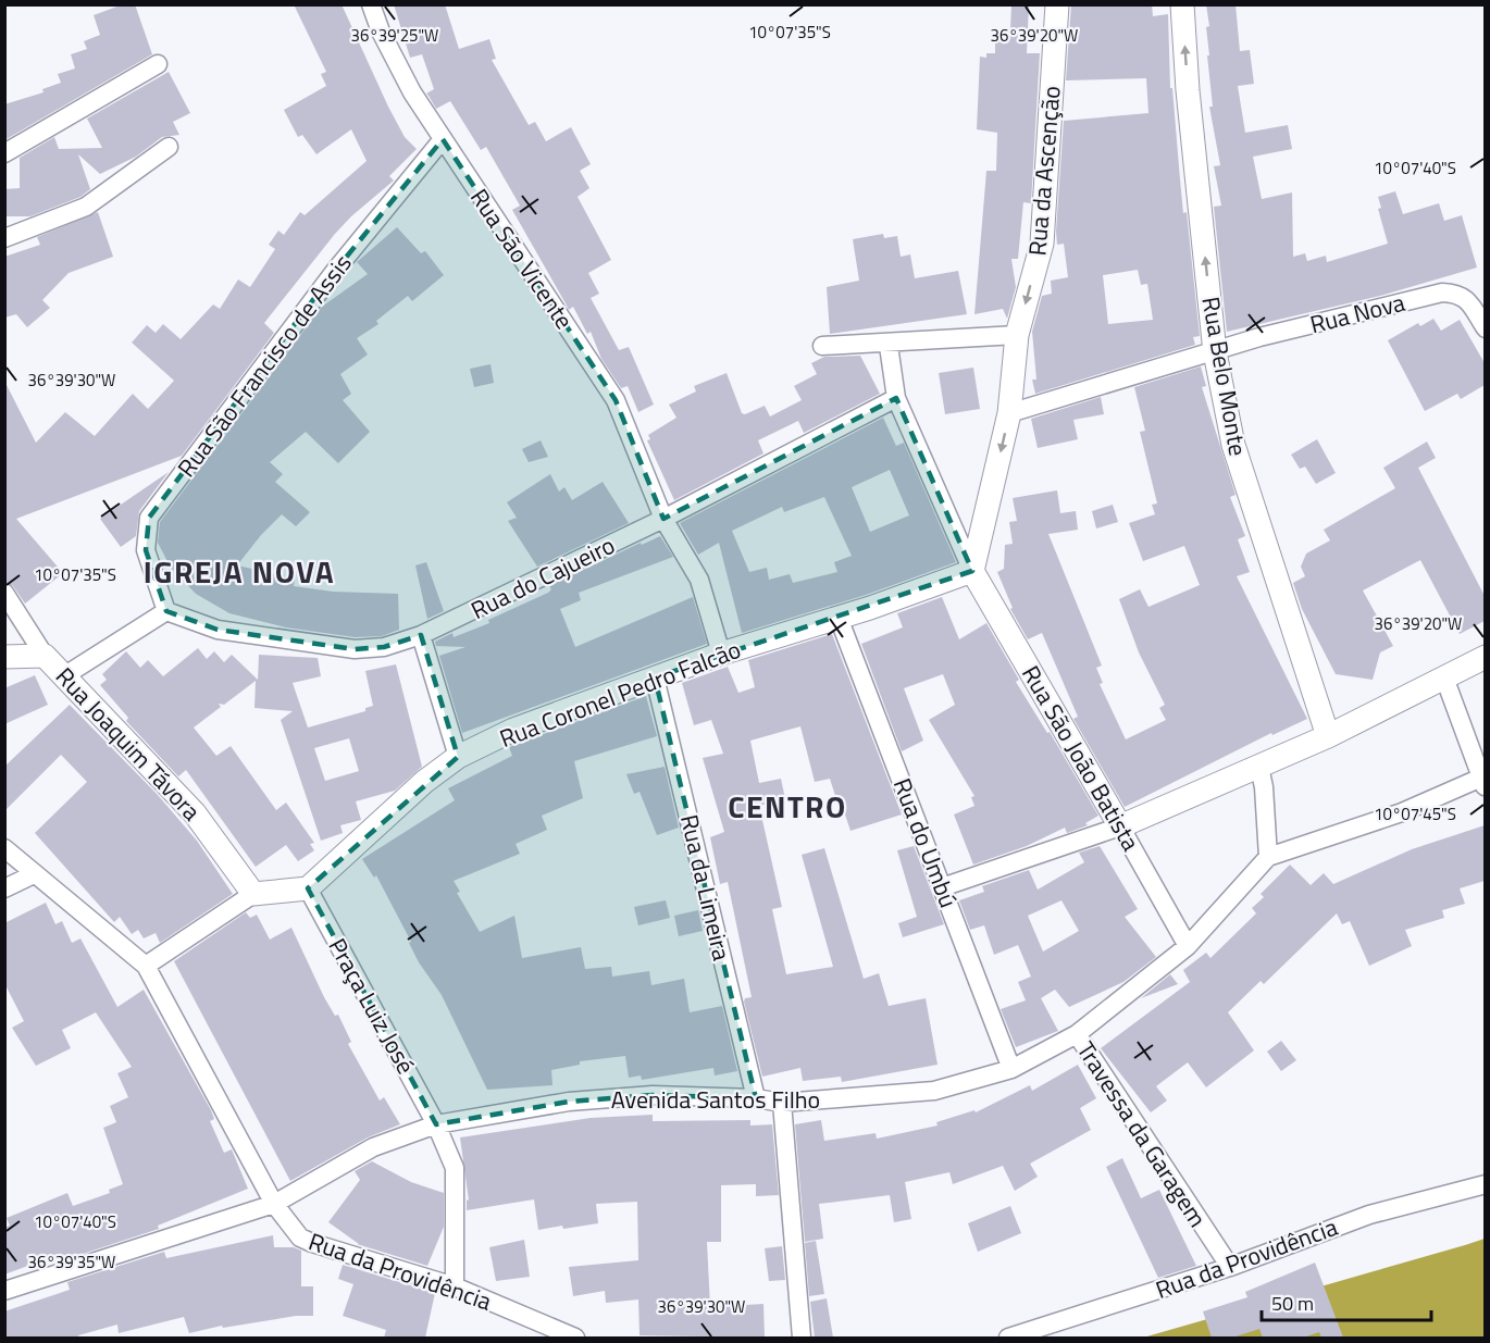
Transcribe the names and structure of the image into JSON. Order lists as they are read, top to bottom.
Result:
{
  "streets": {
    "street": [
      "Rua da Ascenção",
      "Rua São Vicente",
      "Rua Nova",
      "Rua São Francisco de Assis",
      "Rua Belo Monte",
      "Rua do Cajueiro",
      "Rua Coronel Pedro Falcão",
      "Rua Joaquim Távora",
      "Rua São João Batista",
      "Rua do Umbú",
      "Rua da Limeira",
      "Praça Luiz José",
      "Avenida Santos Filho",
      "Travessa da Garagem",
      "Rua da Providência"
    ]
  },
  "crossings": [
    ["Rua da Ascenção", "Rua Nova"],
    ["Rua da Ascenção", "Rua Coronel Pedro Falcão"],
    ["Rua da Ascenção", "Rua São João Batista"],
    ["Rua São Vicente", "Rua São Francisco de Assis"],
    ["Rua São Vicente", "Rua do Cajueiro"],
    ["Rua São Vicente", "Rua Coronel Pedro Falcão"],
    ["Rua Nova", "Rua Belo Monte"],
    ["Rua São Francisco de Assis", "Rua do Cajueiro"],
    ["Rua Coronel Pedro Falcão", "Rua São João Batista"],
    ["Rua Coronel Pedro Falcão", "Rua do Umbú"],
    ["Rua Coronel Pedro Falcão", "Rua da Limeira"],
    ["Rua Coronel Pedro Falcão", "Praça Luiz José"],
    ["Rua São João Batista", "Avenida Santos Filho"],
    ["Rua do Umbú", "Avenida Santos Filho"],
    ["Rua da Limeira", "Avenida Santos Filho"],
    ["Praça Luiz José", "Avenida Santos Filho"],
    ["Praça Luiz José", "Rua da Providência"],
    ["Avenida Santos Filho", "Travessa da Garagem"],
    ["Avenida Santos Filho", "Rua da Providência"],
    ["Travessa da Garagem", "Rua da Providência"]
  ],
  "one_way": ["Rua da Ascenção", "Rua Belo Monte"],
  "districts": ["IGREJA NOVA", "CENTRO"],
  "scale_bar": "50 m",
  "coordinates": [
    "10°07'35\"S",
    "36°39'25\"W",
    "36°39'20\"W",
    "10°07'40\"S",
    "36°39'30\"W",
    "10°07'45\"S",
    "36°39'35\"W"
  ]
}
